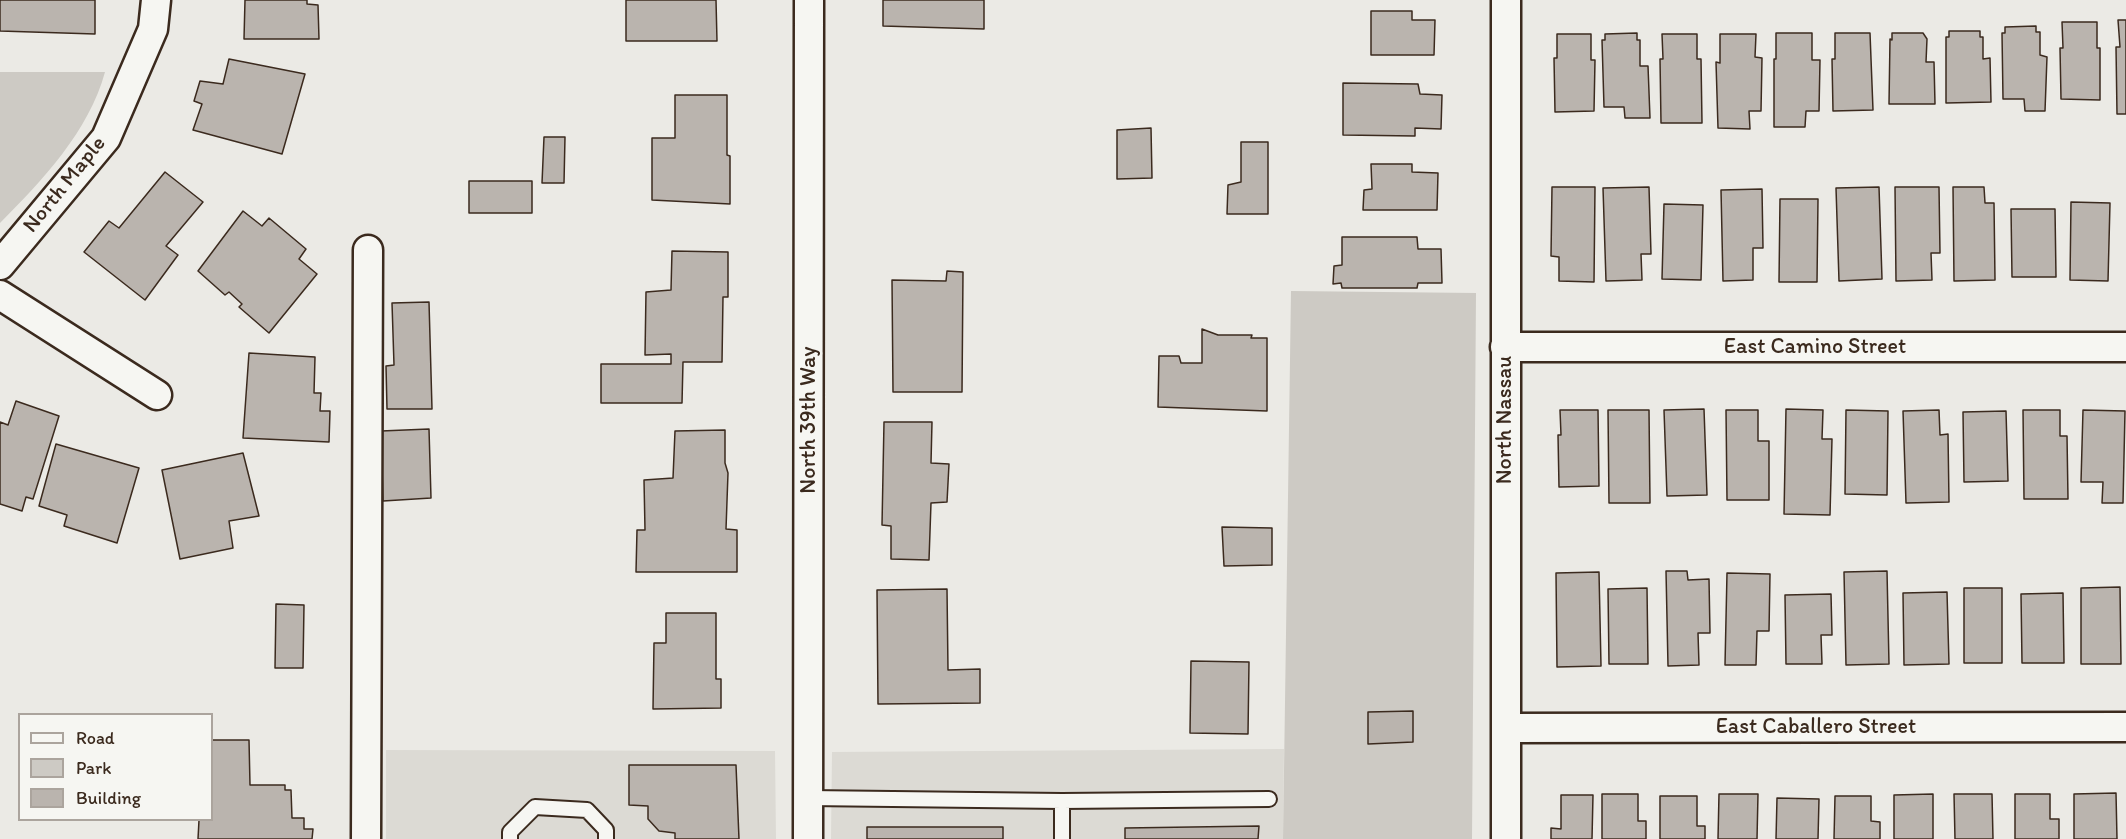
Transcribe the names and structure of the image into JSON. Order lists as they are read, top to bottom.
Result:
{
  "streets": {
    "street": [
      "North Maple",
      "East Camino Street",
      "North 39th Way",
      "North Nassau",
      "East Caballero Street"
    ]
  },
  "crossings": [
    ["East Camino Street", "North Nassau"],
    ["North Nassau", "East Caballero Street"]
  ],
  "legend": ["Road", "Park", "Building"]
}
